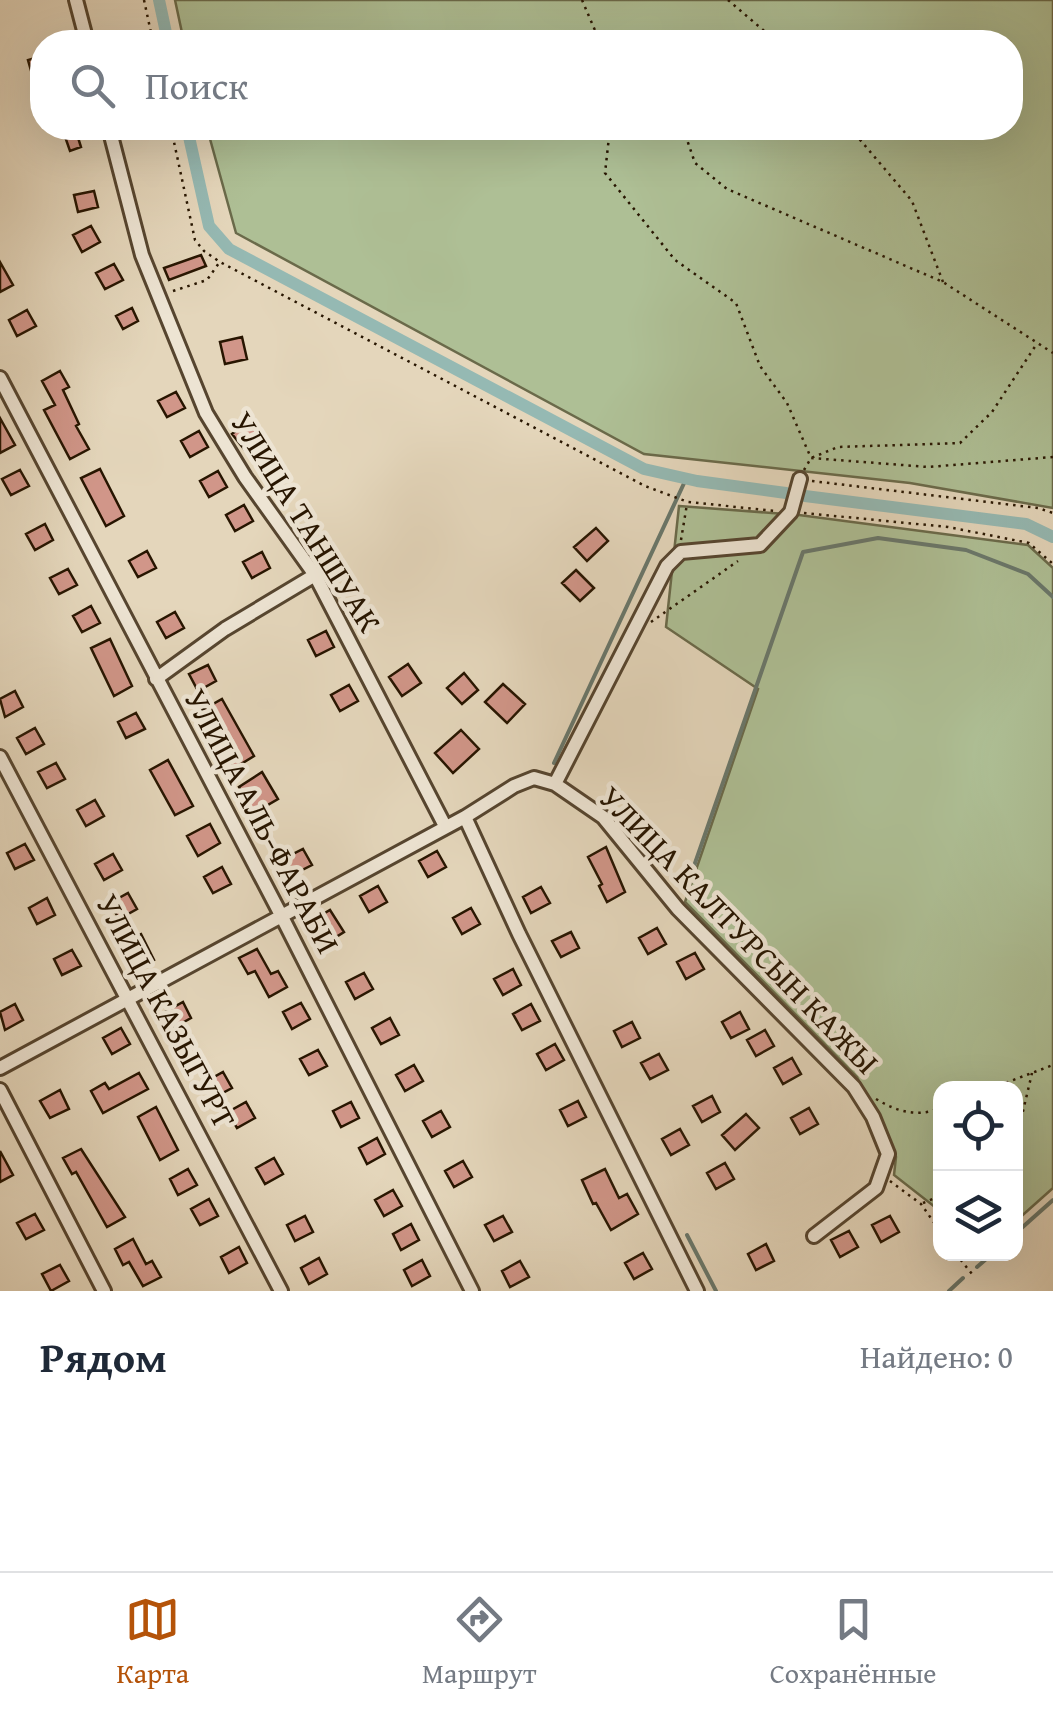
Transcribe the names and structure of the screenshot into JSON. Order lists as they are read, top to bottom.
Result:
{
  "streets": {
    "street": [
      "УЛИЦА ТАНШУАК",
      "УЛИЦА АЛЬ-ФАРАБИ",
      "УЛИЦА КАЛТУРСЫН КАЖЫ",
      "УЛИЦА КАЗЫГУРТ"
    ]
  },
  "crossings": [
    ["УЛИЦА ТАНШУАК", "УЛИЦА КАЛТУРСЫН КАЖЫ"],
    ["УЛИЦА АЛЬ-ФАРАБИ", "УЛИЦА КАЛТУРСЫН КАЖЫ"],
    ["УЛИЦА КАЛТУРСЫН КАЖЫ", "УЛИЦА КАЗЫГУРТ"]
  ],
  "page": {
    "search": "Поиск",
    "heading": ["Рядом", "Найдено: 0"],
    "nav": ["Карта", "Маршрут", "Сохранённые"]
  }
}
